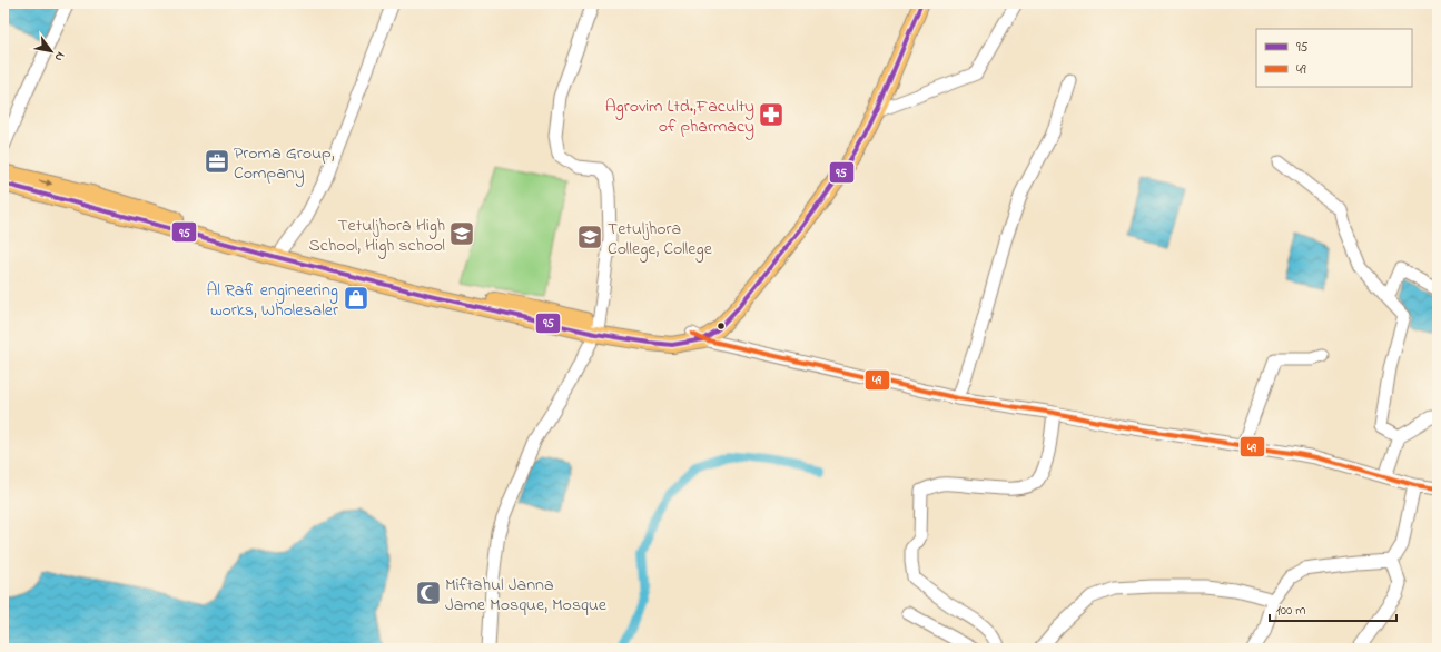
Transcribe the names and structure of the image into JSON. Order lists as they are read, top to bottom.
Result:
{
  "places": {
    "pharmacy": ["Agrovim Ltd.,Faculty of pharmacy"],
    "office": ["Proma Group, Company"],
    "school or university": ["Tetuljhora High School, High school", "Tetuljhora College, College"],
    "shop": ["Al Rafi engineering works, Wholesaler"],
    "mosque": ["Miftahul Janna Jame Mosque, Mosque"]
  },
  "lines": ["transit line 95", "transit line 49"],
  "legend": ["95", "49"],
  "scale_bar": "100 m",
  "north": "bottom right"
}
